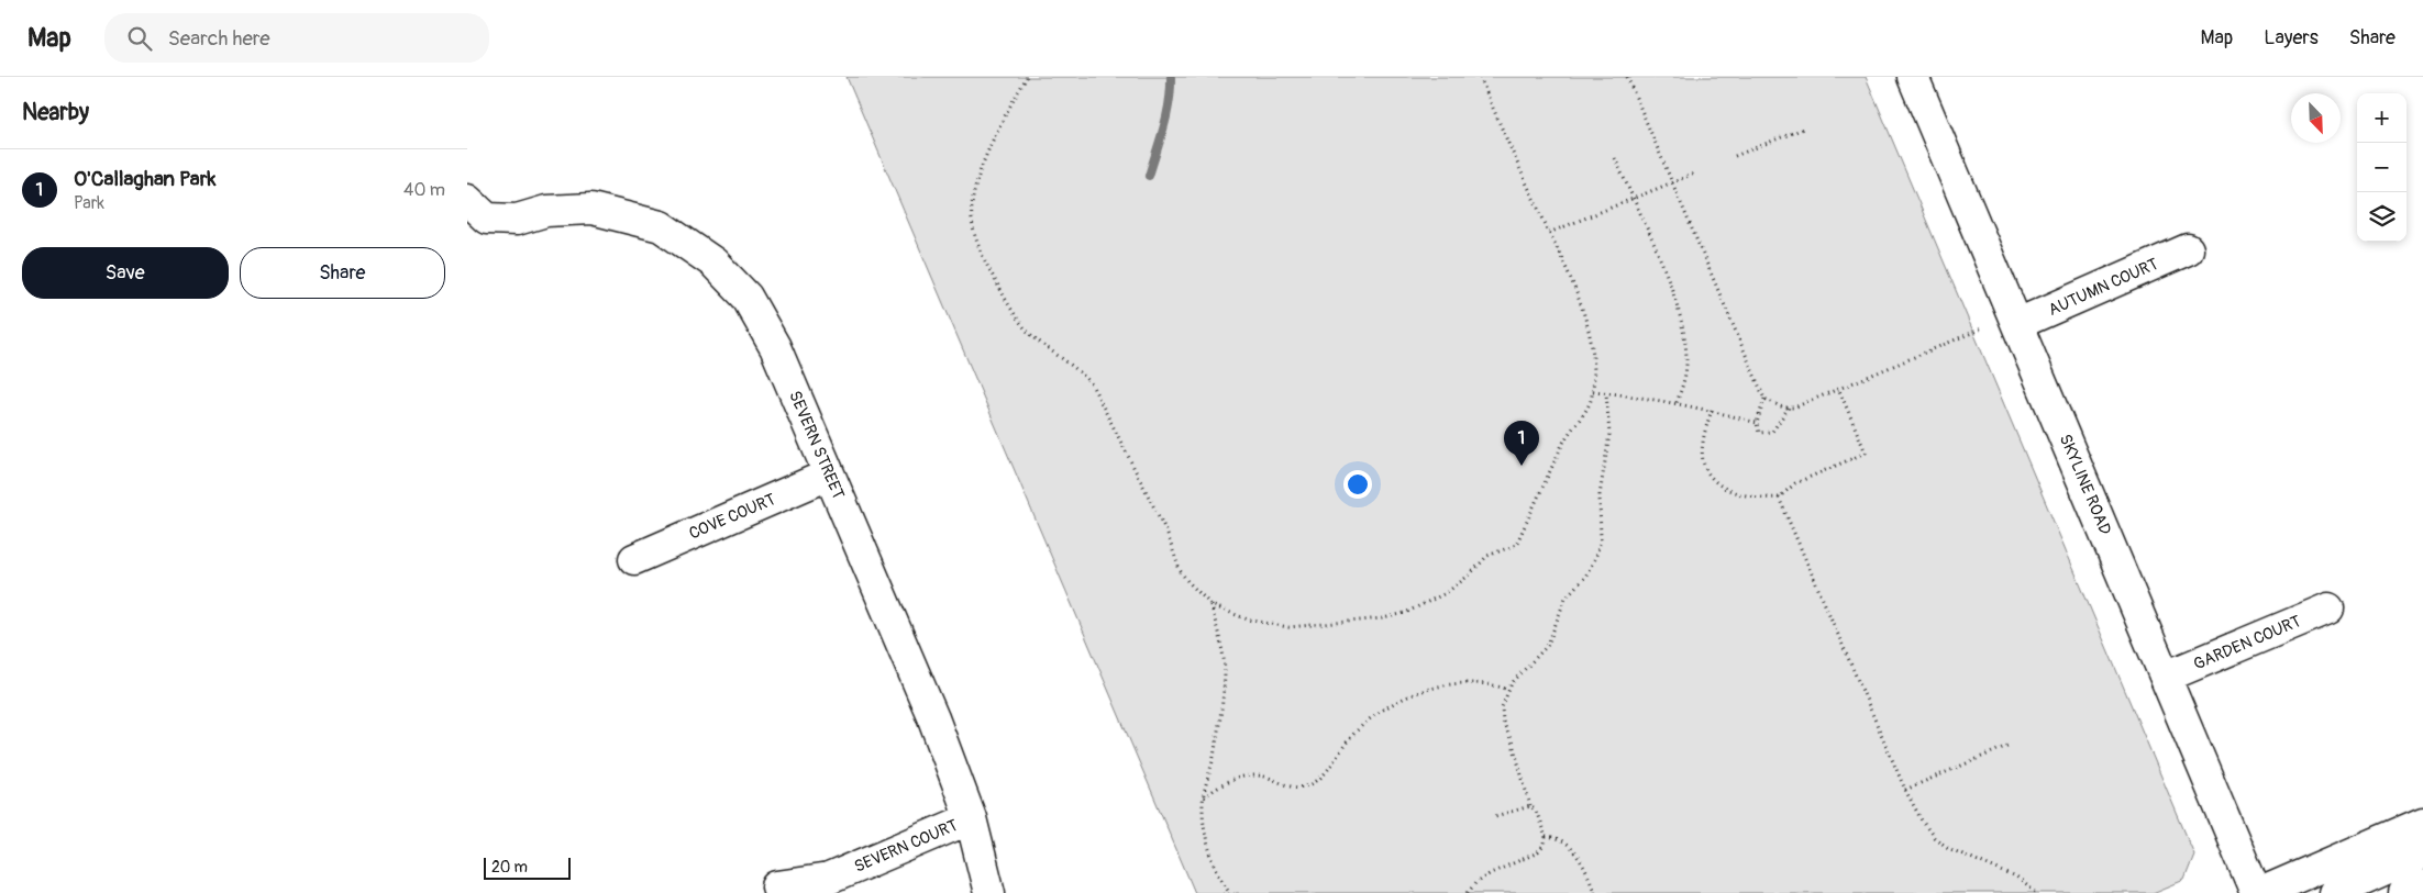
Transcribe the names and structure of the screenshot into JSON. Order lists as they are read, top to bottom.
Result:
{
  "streets": {
    "street": [
      "AUTUMN COURT",
      "SEVERN STREET",
      "SKYLINE ROAD",
      "COVE COURT",
      "GARDEN COURT",
      "SEVERN COURT"
    ]
  },
  "crossings": [
    ["AUTUMN COURT", "SKYLINE ROAD"],
    ["SEVERN STREET", "COVE COURT"],
    ["SEVERN STREET", "SEVERN COURT"],
    ["SKYLINE ROAD", "GARDEN COURT"]
  ],
  "scale_bar": "20 m",
  "north": "bottom right",
  "page": {
    "header": "Map",
    "search": "Search here",
    "nav": ["Map", "Layers", "Share"],
    "heading": "Nearby",
    "map_buttons": ["+", "−"],
    "list": [
      {
        "mark": "1",
        "name": "O'Callaghan Park",
        "note": "Park",
        "value": "40 m"
      }
    ],
    "buttons": ["Save", "Share"],
    "pins": "1",
    "scale": "20 m"
  }
}
